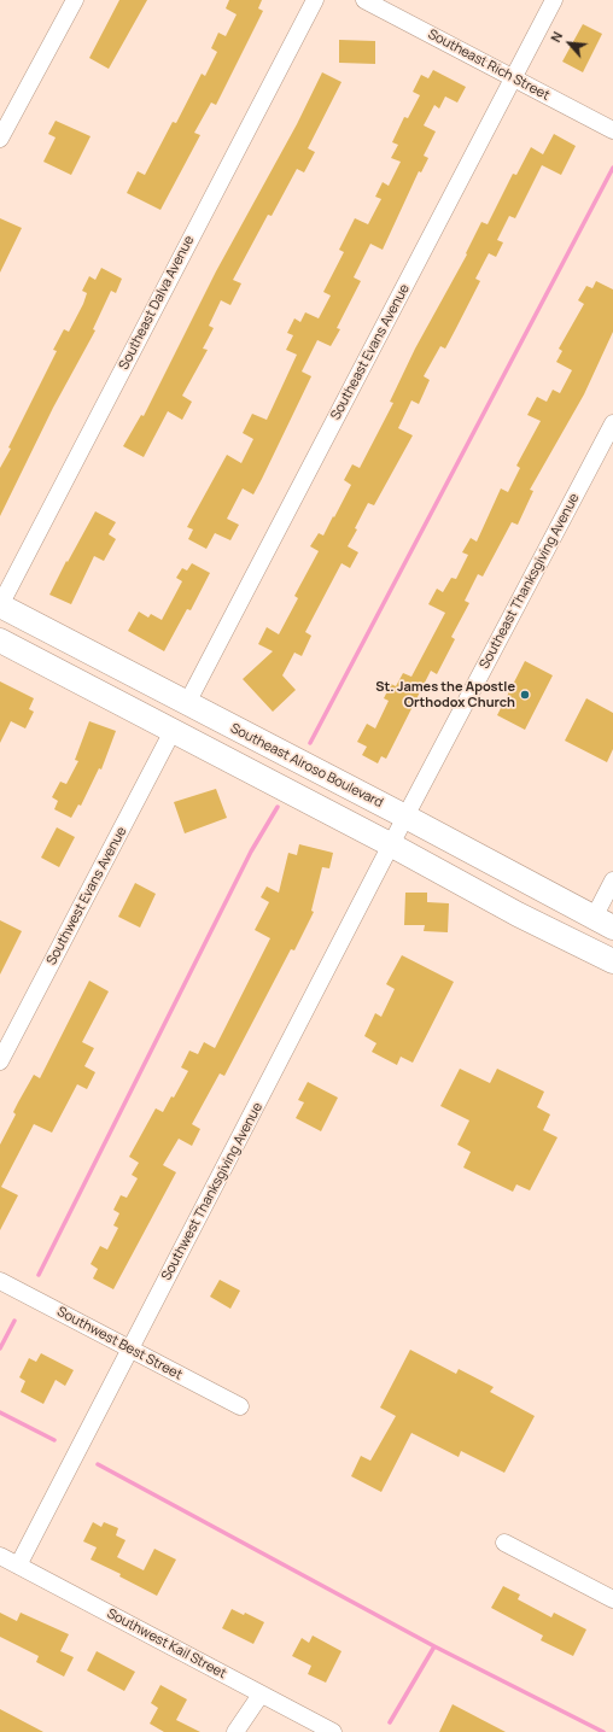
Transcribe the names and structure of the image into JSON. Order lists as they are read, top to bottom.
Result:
{
  "streets": {
    "main road": ["Southeast Airoso Boulevard"],
    "street": [
      "Southeast Rich Street",
      "Southeast Dalva Avenue",
      "Southeast Evans Avenue",
      "Southeast Thanksgiving Avenue",
      "Southwest Evans Avenue",
      "Southwest Thanksgiving Avenue",
      "Southwest Best Street",
      "Southwest Kail Street"
    ]
  },
  "crossings": [
    ["Southeast Rich Street", "Southeast Evans Avenue"],
    ["Southeast Dalva Avenue", "Southeast Airoso Boulevard"],
    ["Southeast Evans Avenue", "Southeast Airoso Boulevard"],
    ["Southeast Thanksgiving Avenue", "Southeast Airoso Boulevard"],
    ["Southeast Thanksgiving Avenue", "Southwest Thanksgiving Avenue"],
    ["Southeast Airoso Boulevard", "Southwest Thanksgiving Avenue"],
    ["Southwest Thanksgiving Avenue", "Southwest Best Street"],
    ["Southwest Thanksgiving Avenue", "Southwest Kail Street"]
  ],
  "places": ["St. James the Apostle Orthodox Church"],
  "north": "top left"
}
